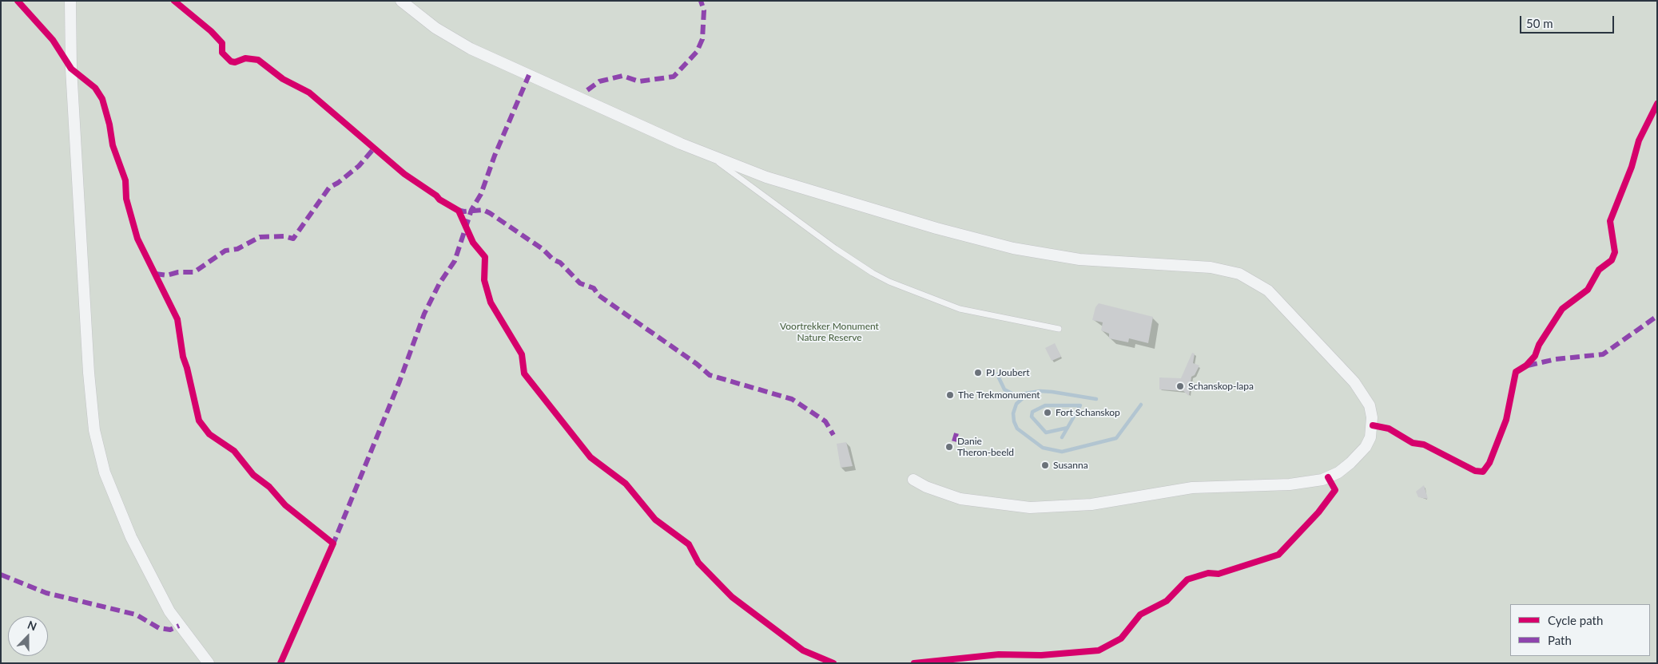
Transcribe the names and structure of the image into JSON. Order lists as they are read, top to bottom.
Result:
{
  "parks": ["Voortrekker Monument Nature Reserve"],
  "places": [
    "PJ Joubert",
    "Schanskop-lapa",
    "The Trekmonument",
    "Fort Schanskop",
    "Danie Theron-beeld",
    "Susanna"
  ],
  "legend": ["Cycle path", "Path"],
  "scale_bar": "50 m",
  "north": "top"
}
